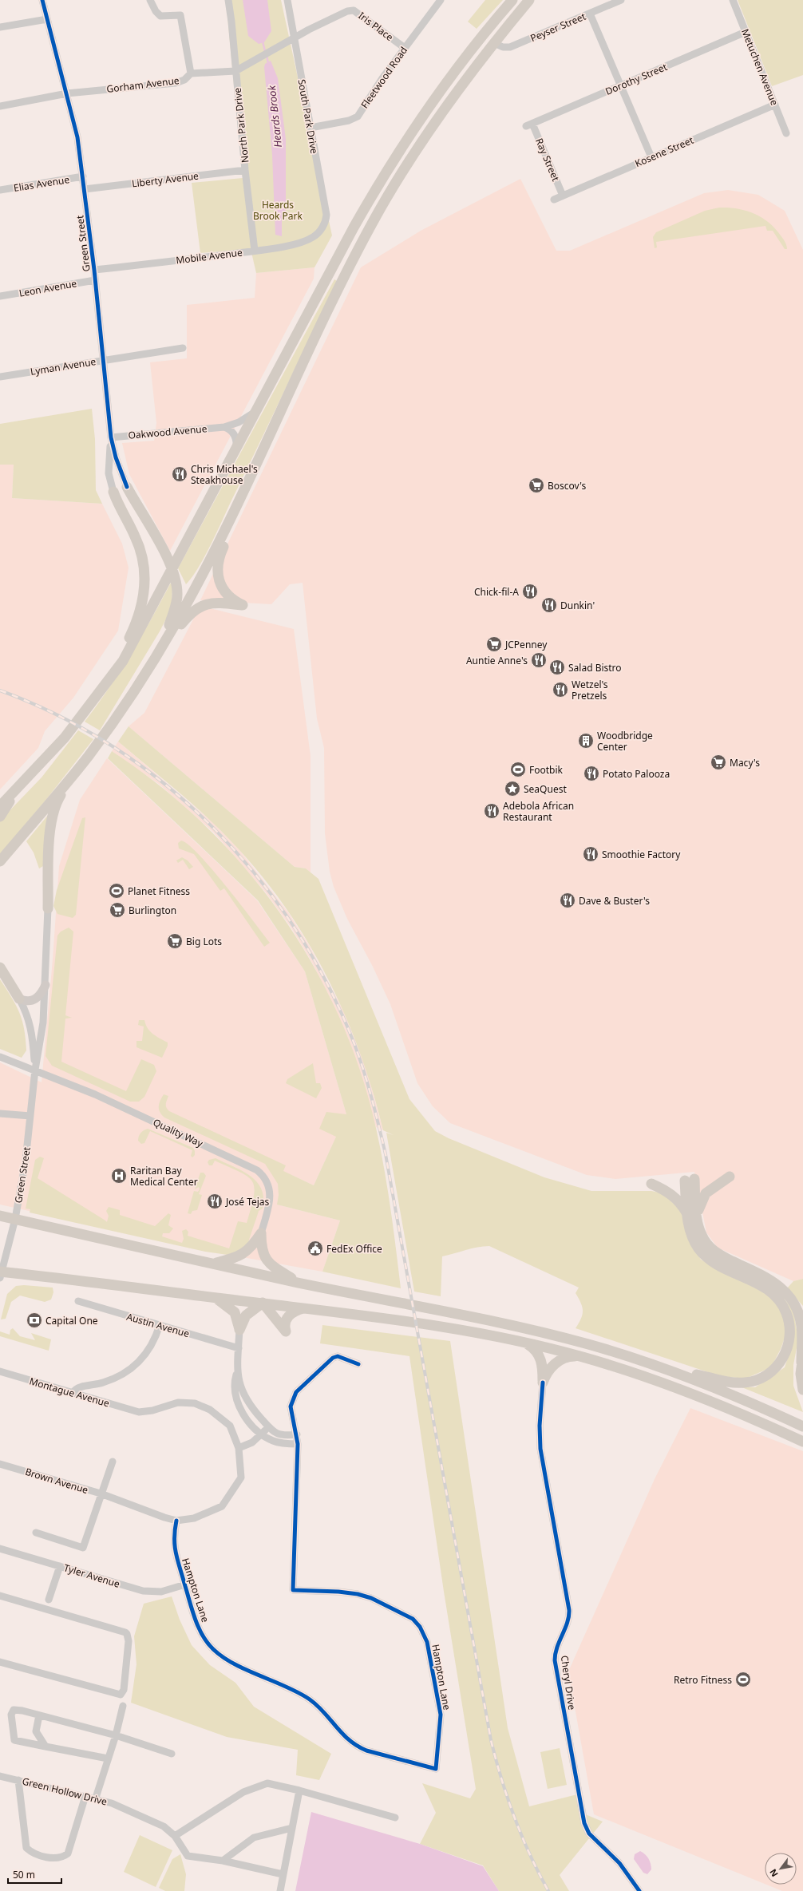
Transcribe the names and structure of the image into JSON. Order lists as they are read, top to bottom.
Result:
{
  "streets": {
    "street": [
      "Iris Place",
      "Peyser Street",
      "Metuchen Avenue",
      "Fleetwood Road",
      "Dorothy Street",
      "Gorham Avenue",
      "South Park Drive",
      "North Park Drive",
      "Kosene Street",
      "Ray Street",
      "Liberty Avenue",
      "Elias Avenue",
      "Green Street",
      "Mobile Avenue",
      "Leon Avenue",
      "Lyman Avenue",
      "Oakwood Avenue",
      "Quality Way",
      "Austin Avenue",
      "Montague Avenue",
      "Brown Avenue",
      "Tyler Avenue",
      "Hampton Lane",
      "Cheryl Drive",
      "Green Hollow Drive"
    ]
  },
  "crossings": [
    ["Iris Place", "Fleetwood Road"],
    ["Iris Place", "Gorham Avenue"],
    ["Iris Place", "South Park Drive"],
    ["Metuchen Avenue", "Dorothy Street"],
    ["Metuchen Avenue", "Kosene Street"],
    ["Fleetwood Road", "South Park Drive"],
    ["Dorothy Street", "Ray Street"],
    ["Gorham Avenue", "South Park Drive"],
    ["Gorham Avenue", "North Park Drive"],
    ["Gorham Avenue", "Green Street"],
    ["South Park Drive", "Mobile Avenue"],
    ["North Park Drive", "Liberty Avenue"],
    ["North Park Drive", "Mobile Avenue"],
    ["Kosene Street", "Ray Street"],
    ["Liberty Avenue", "Green Street"],
    ["Elias Avenue", "Green Street"],
    ["Green Street", "Mobile Avenue"],
    ["Green Street", "Leon Avenue"],
    ["Green Street", "Lyman Avenue"],
    ["Green Street", "Oakwood Avenue"],
    ["Green Street", "Quality Way"],
    ["Brown Avenue", "Hampton Lane"],
    ["Tyler Avenue", "Hampton Lane"]
  ],
  "water": ["Heards Brook"],
  "parks": ["Heards Brook Park"],
  "places": {
    "restaurant": [
      "Chris Michael's Steakhouse",
      "Chick-fil-A",
      "Dunkin'",
      "Auntie Anne's",
      "Salad Bistro",
      "Wetzel's Pretzels",
      "Potato Palooza",
      "Adebola African Restaurant",
      "Smoothie Factory",
      "Dave & Buster's",
      "José Tejas"
    ],
    "supermarket": [
      "Boscov's",
      "JCPenney",
      "Macy's",
      "Burlington",
      "Big Lots"
    ],
    "building": ["Woodbridge Center"],
    "sports": ["Footbik", "Planet Fitness", "Retro Fitness"],
    "place": ["SeaQuest"],
    "hospital": ["Raritan Bay Medical Center"],
    "public building": ["FedEx Office"],
    "bank": ["Capital One"]
  },
  "scale_bar": "50 m",
  "north": "bottom left"
}
